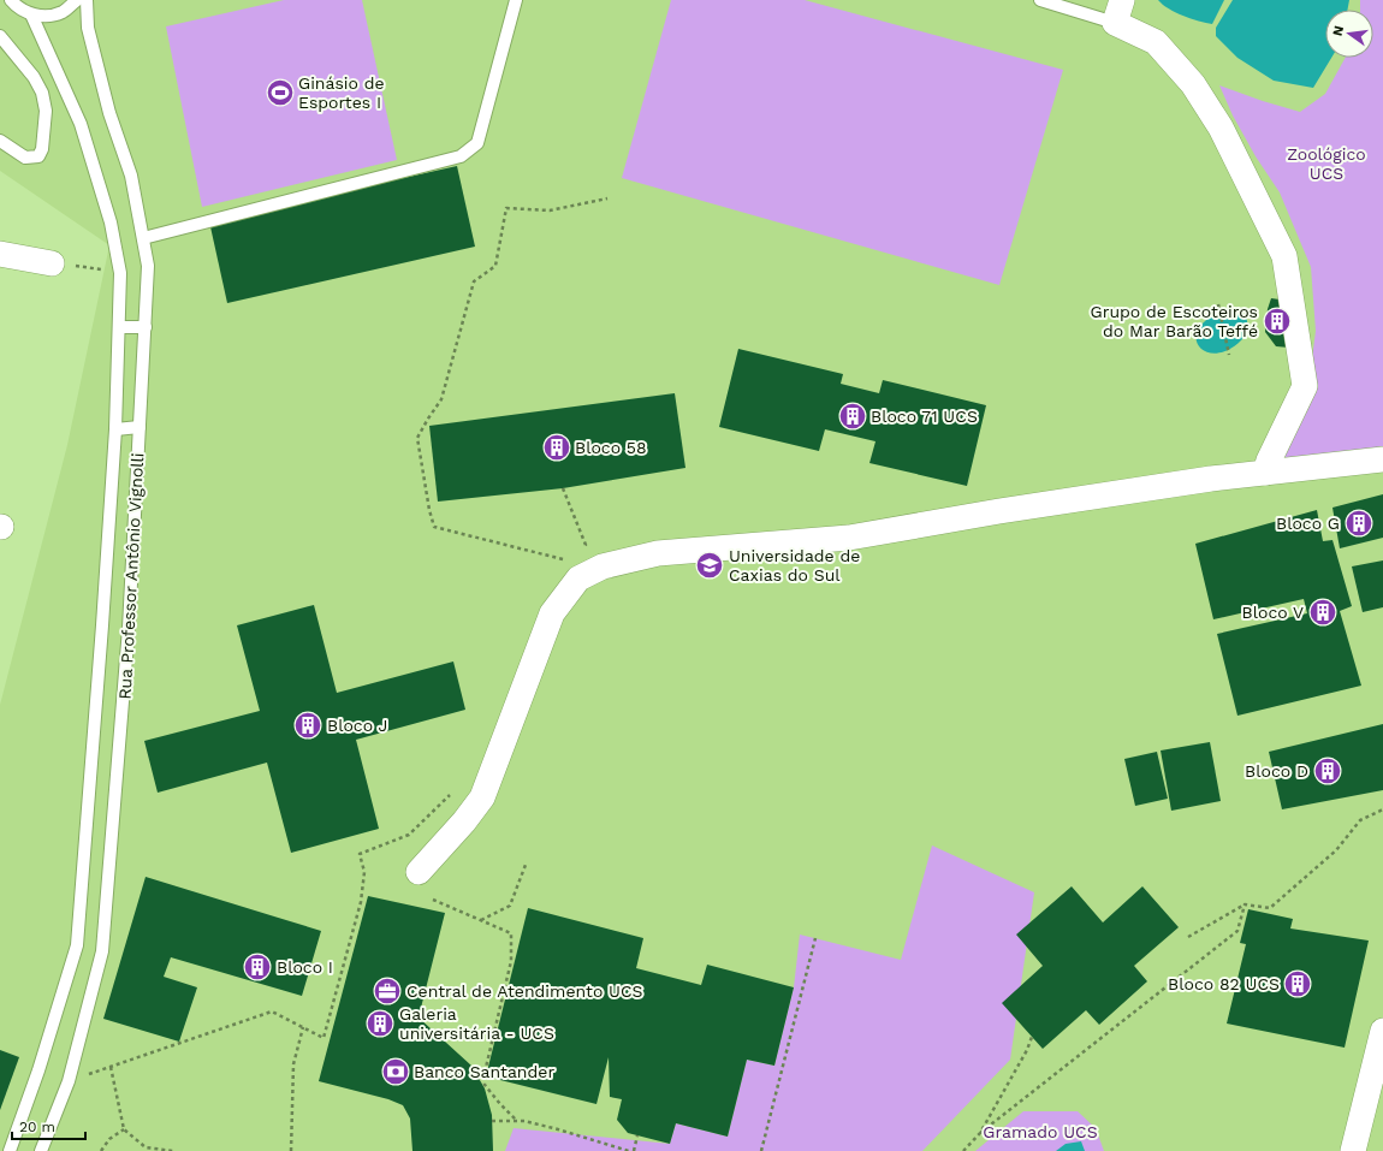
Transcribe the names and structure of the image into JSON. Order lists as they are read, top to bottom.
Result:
{
  "streets": {
    "lane": ["Rua Professor Antônio Vignolli"]
  },
  "parks": ["Zoológico UCS", "Gramado UCS"],
  "places": {
    "sports": ["Ginásio de Esportes I"],
    "building": [
      "Grupo de Escoteiros do Mar Barão Teffé",
      "Bloco 71 UCS",
      "Bloco 58",
      "Bloco G",
      "Bloco V",
      "Bloco J",
      "Bloco D",
      "Bloco I",
      "Bloco 82 UCS",
      "Galeria universitária - UCS"
    ],
    "school or university": ["Universidade de Caxias do Sul"],
    "office": ["Central de Atendimento UCS"],
    "bank": ["Banco Santander"]
  },
  "scale_bar": "20 m",
  "north": "left"
}
